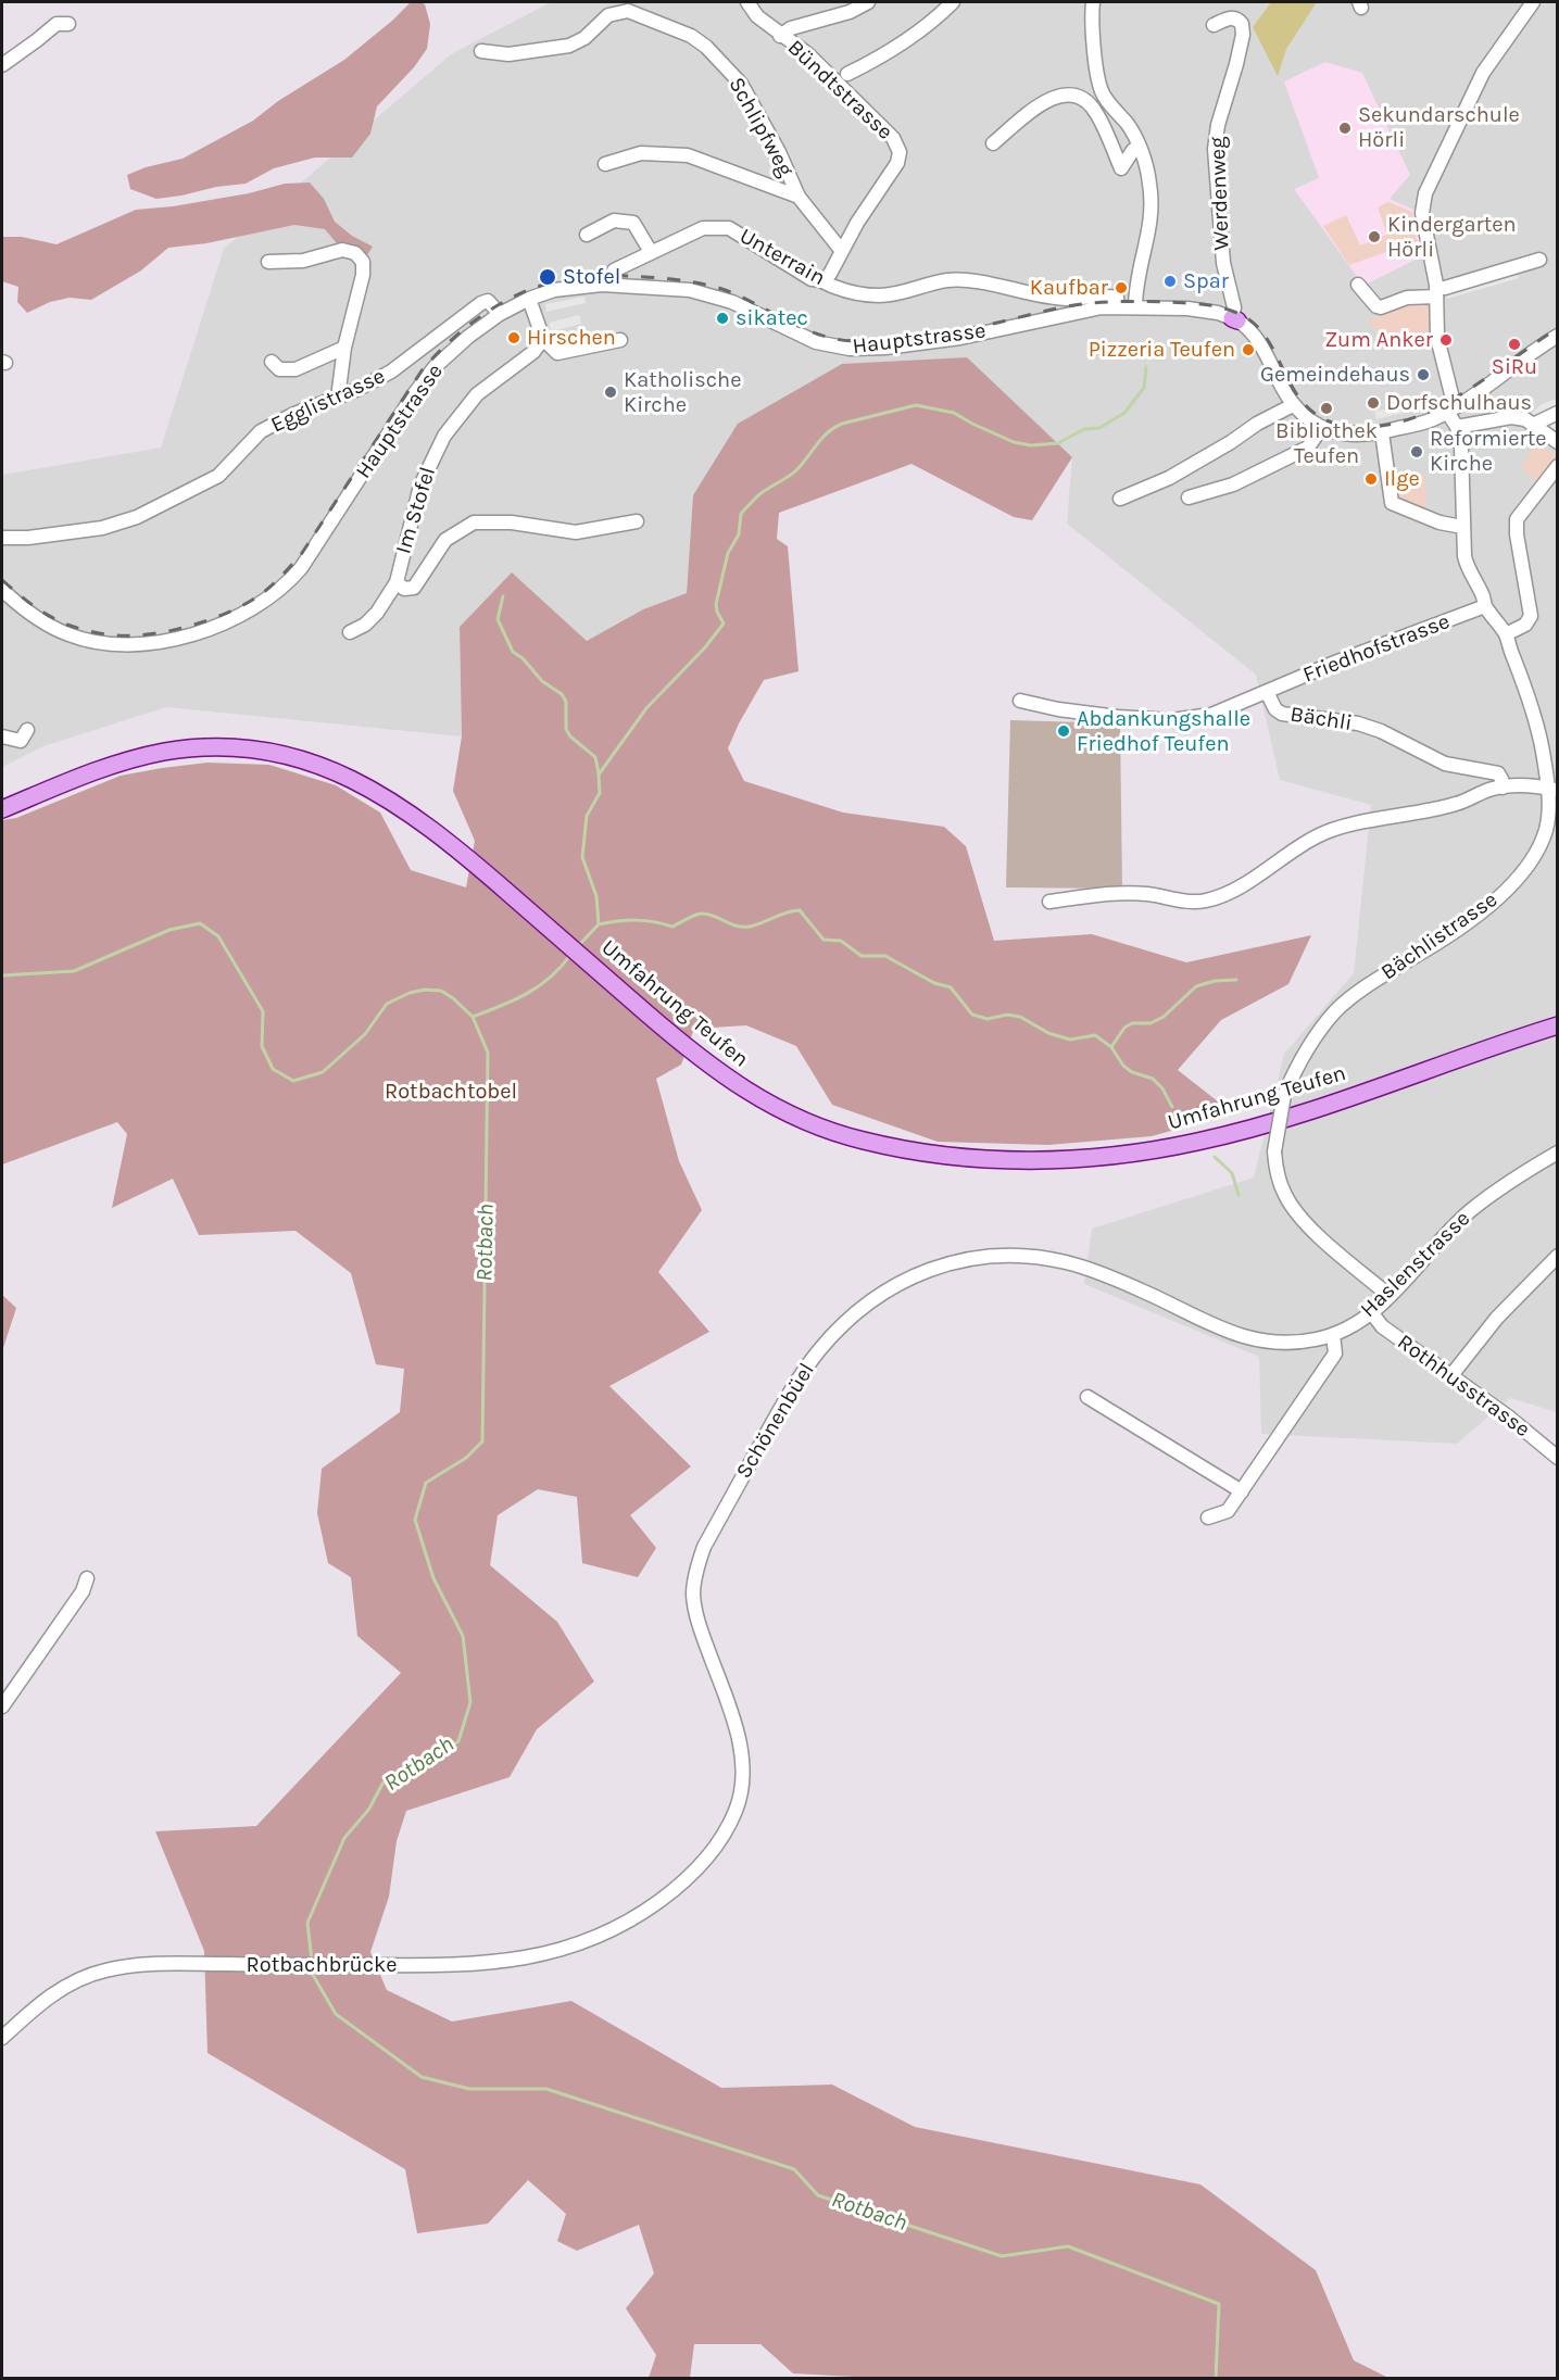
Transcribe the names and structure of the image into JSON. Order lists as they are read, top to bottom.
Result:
{
  "streets": {
    "main road": ["Umfahrung Teufen"],
    "street": [
      "Bündtstrasse",
      "Schlipfweg",
      "Werdenweg",
      "Unterrain",
      "Hauptstrasse",
      "Egglistrasse",
      "Im Stofel",
      "Friedhofstrasse",
      "Bächli",
      "Bächlistrasse",
      "Haslenstrasse",
      "Rothhusstrasse",
      "Schönenbüel",
      "Rotbachbrücke"
    ]
  },
  "crossings": [
    ["Bündtstrasse", "Schlipfweg"],
    ["Bündtstrasse", "Unterrain"],
    ["Werdenweg", "Hauptstrasse"],
    ["Unterrain", "Hauptstrasse"],
    ["Hauptstrasse", "Egglistrasse"],
    ["Friedhofstrasse", "Bächli"],
    ["Friedhofstrasse", "Bächlistrasse"],
    ["Bächlistrasse", "Haslenstrasse"],
    ["Haslenstrasse", "Rothhusstrasse"],
    ["Haslenstrasse", "Schönenbüel"],
    ["Schönenbüel", "Rotbachbrücke"]
  ],
  "water": ["Rotbach"],
  "parks": ["Rotbachtobel"],
  "places": [
    "Sekundarschule Hörli",
    "Kindergarten Hörli",
    "Stofel",
    "Spar",
    "Kaufbar",
    "sikatec",
    "Hirschen",
    "Zum Anker",
    "SiRu",
    "Pizzeria Teufen",
    "Gemeindehaus",
    "Katholische Kirche",
    "Dorfschulhaus",
    "Bibliothek Teufen",
    "Reformierte Kirche",
    "Ilge",
    "Abdankungshalle Friedhof Teufen"
  ]
}
